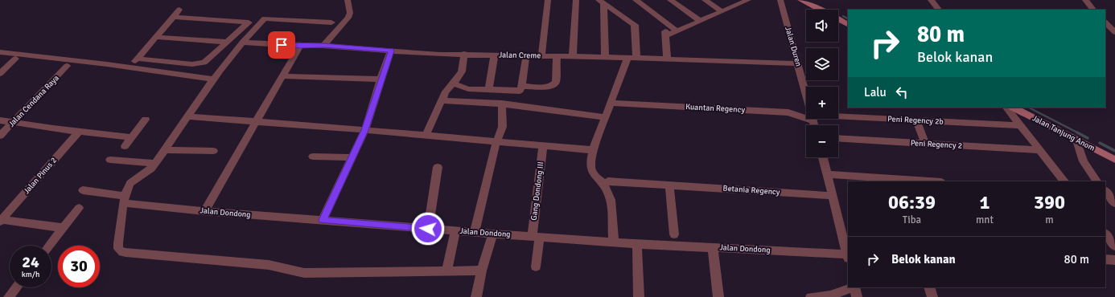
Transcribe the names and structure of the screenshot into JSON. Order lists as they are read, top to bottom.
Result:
{
  "streets": {
    "main road": ["Jalan Tanjung Anom"],
    "street": [
      "Jalan Duren",
      "Jalan Creme",
      "Jalan Cendana Raya",
      "Kuantan Regency",
      "Peni Regency 2b",
      "Peni Regency 2",
      "Jalan Pinus 2",
      "Betania Regency",
      "Gang Dondong III",
      "Jalan Dondong"
    ]
  },
  "crossings": [
    ["Jalan Duren", "Jalan Creme"],
    ["Gang Dondong III", "Jalan Dondong"]
  ],
  "page": {
    "map_buttons": ["+", "−"],
    "turn": ["80 m", "Belok kanan"],
    "then": "Lalu",
    "eta": [
      "06:39",
      "Tiba",
      "1",
      "mnt",
      "390",
      "m"
    ],
    "list": [
      {
        "name": "Belok kanan",
        "value": "80 m"
      }
    ],
    "speed": "24 km/h",
    "limit": "30"
  }
}
